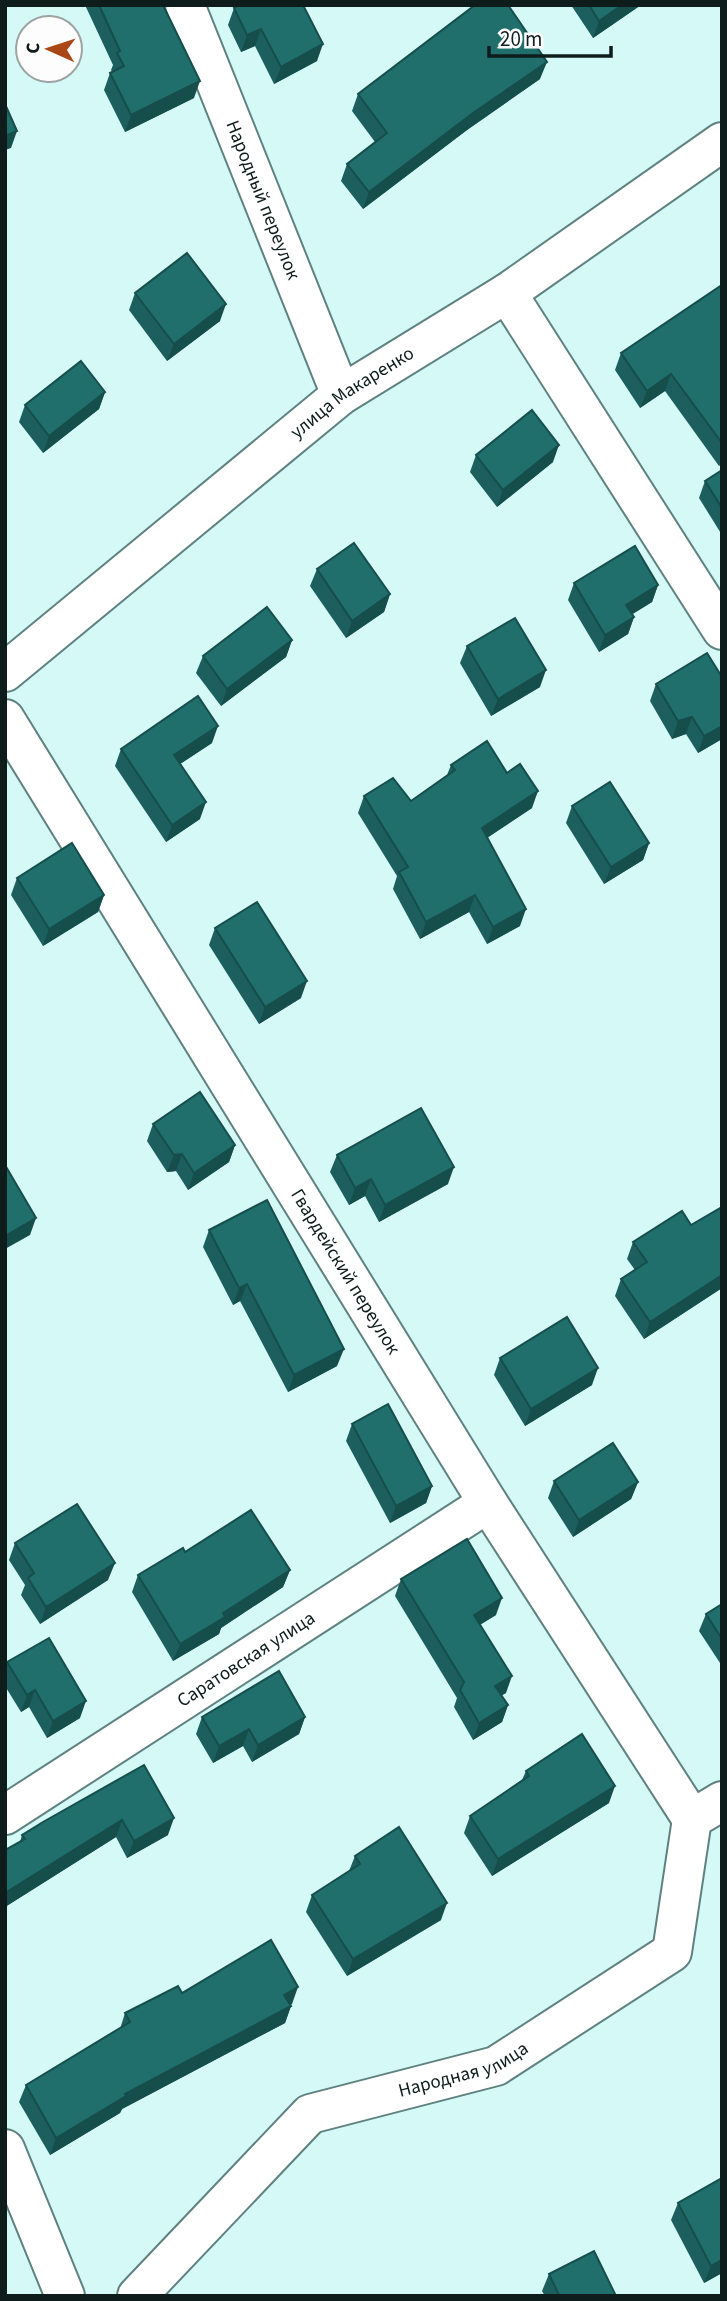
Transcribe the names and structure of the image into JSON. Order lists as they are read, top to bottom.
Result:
{
  "streets": {
    "street": [
      "Народный переулок",
      "улица Макаренко",
      "Гвардейский переулок",
      "Саратовская улица",
      "Народная улица"
    ]
  },
  "crossings": [
    ["Народный переулок", "улица Макаренко"],
    ["Гвардейский переулок", "Саратовская улица"],
    ["Гвардейский переулок", "Народная улица"]
  ],
  "scale_bar": "20 m",
  "north": "left"
}
